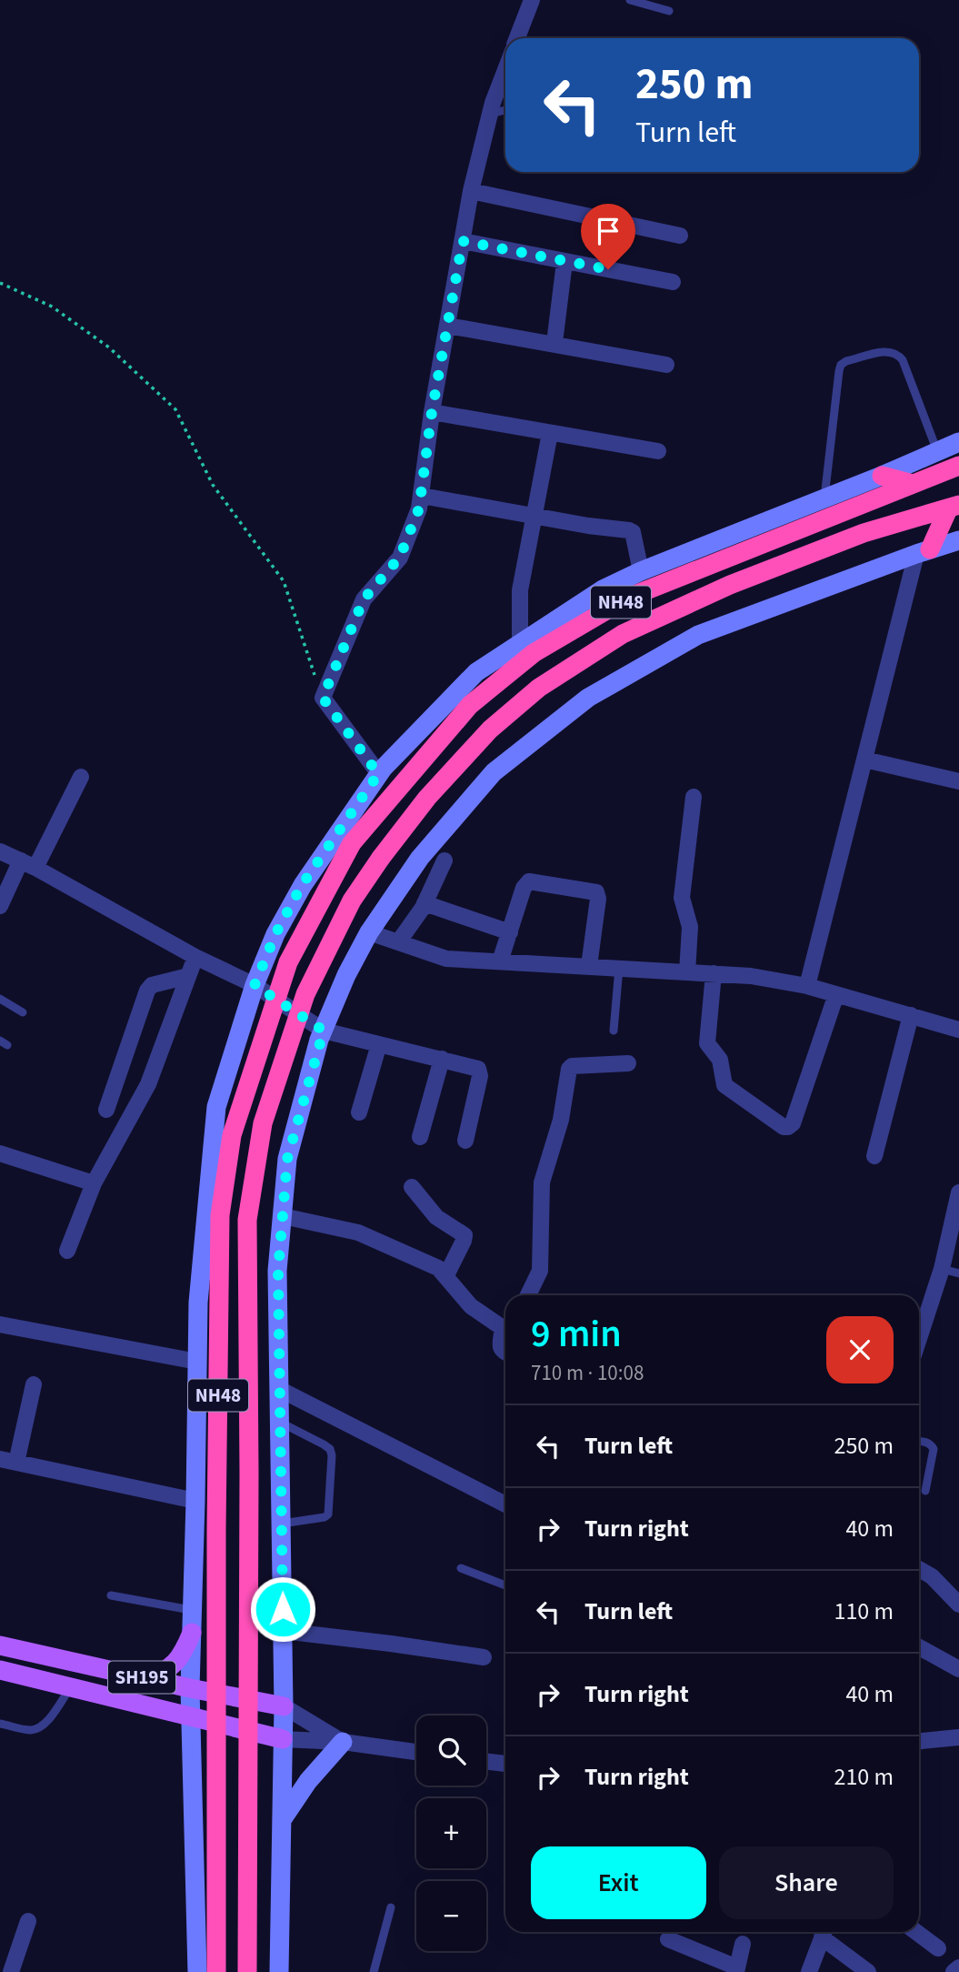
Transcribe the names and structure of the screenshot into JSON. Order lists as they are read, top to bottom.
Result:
{
  "streets": {
    "highway": ["NH48"],
    "main road": ["SH195"]
  },
  "page": {
    "turn": ["250 m", "Turn left"],
    "heading": ["9 min", "710 m · 10:08"],
    "list": [
      {
        "name": "Turn left",
        "value": "250 m"
      },
      {
        "name": "Turn right",
        "value": "40 m"
      },
      {
        "name": "Turn left",
        "value": "110 m"
      },
      {
        "name": "Turn right",
        "value": "40 m"
      },
      {
        "name": "Turn right",
        "value": "210 m"
      }
    ],
    "map_buttons": ["+", "−"],
    "buttons": ["Exit", "Share"]
  }
}
